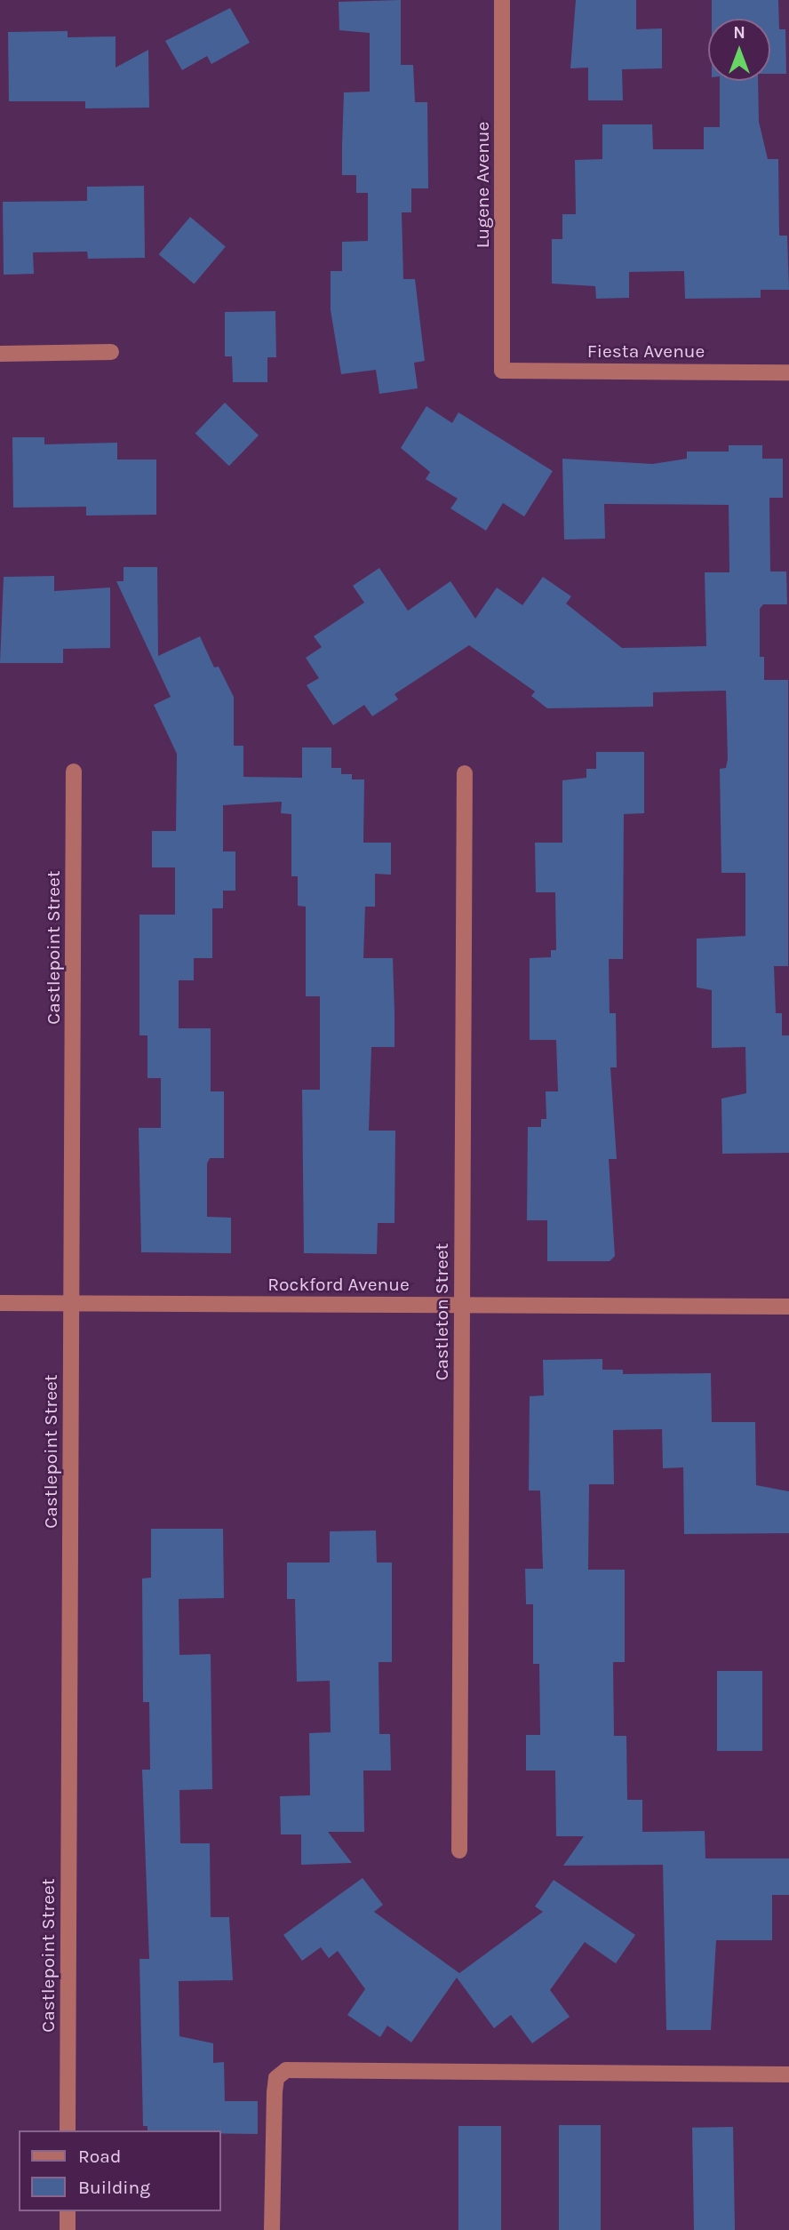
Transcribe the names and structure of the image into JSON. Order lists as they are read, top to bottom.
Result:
{
  "streets": {
    "street": [
      "Lugene Avenue",
      "Fiesta Avenue",
      "Castlepoint Street",
      "Rockford Avenue",
      "Castleton Street"
    ]
  },
  "crossings": [
    ["Lugene Avenue", "Fiesta Avenue"],
    ["Castlepoint Street", "Rockford Avenue"],
    ["Rockford Avenue", "Castleton Street"]
  ],
  "legend": ["Road", "Building"],
  "north": "top"
}
